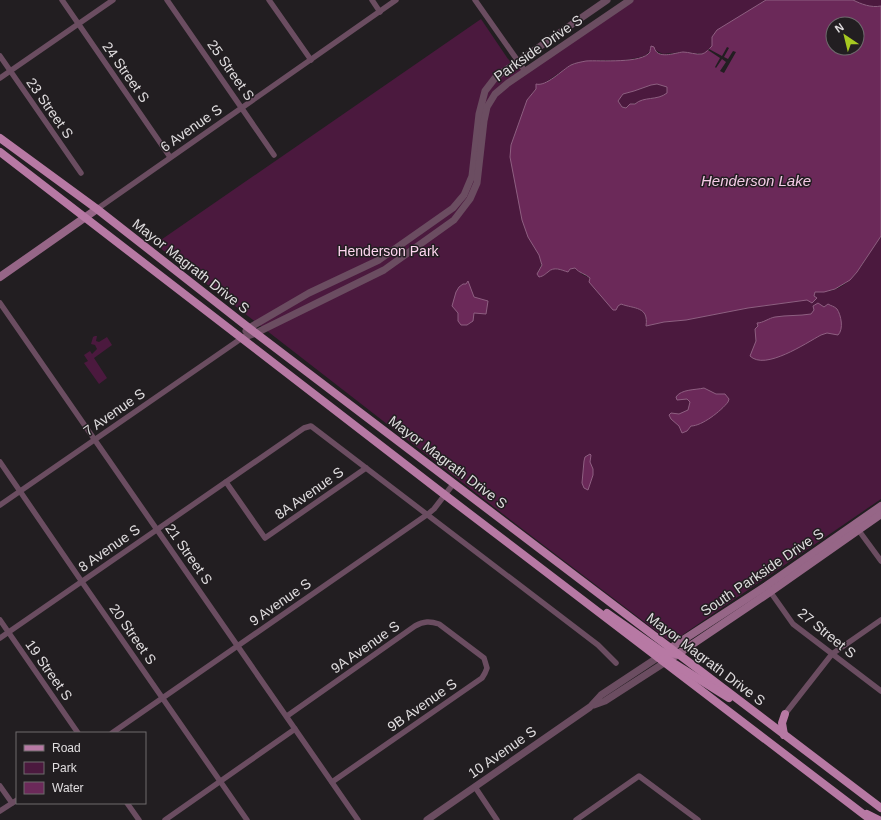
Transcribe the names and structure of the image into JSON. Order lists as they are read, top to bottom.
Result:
{
  "streets": {
    "main road": ["6 Avenue S", "Mayor Magrath Drive S", "South Parkside Drive S"],
    "street": [
      "Parkside Drive S",
      "25 Street S",
      "24 Street S",
      "23 Street S",
      "7 Avenue S",
      "8A Avenue S",
      "8 Avenue S",
      "21 Street S",
      "9 Avenue S",
      "27 Street S",
      "20 Street S",
      "9A Avenue S",
      "19 Street S",
      "9B Avenue S",
      "10 Avenue S"
    ]
  },
  "crossings": [
    ["Parkside Drive S", "Mayor Magrath Drive S"],
    ["Parkside Drive S", "7 Avenue S"],
    ["25 Street S", "6 Avenue S"],
    ["24 Street S", "6 Avenue S"],
    ["6 Avenue S", "Mayor Magrath Drive S"],
    ["Mayor Magrath Drive S", "7 Avenue S"],
    ["Mayor Magrath Drive S", "South Parkside Drive S"],
    ["Mayor Magrath Drive S", "9 Avenue S"],
    ["Mayor Magrath Drive S", "10 Avenue S"],
    ["7 Avenue S", "21 Street S"],
    ["7 Avenue S", "20 Street S"],
    ["8A Avenue S", "8 Avenue S"],
    ["8 Avenue S", "21 Street S"],
    ["8 Avenue S", "20 Street S"],
    ["8 Avenue S", "19 Street S"],
    ["21 Street S", "9 Avenue S"],
    ["21 Street S", "9A Avenue S"],
    ["21 Street S", "9B Avenue S"],
    ["South Parkside Drive S", "27 Street S"],
    ["South Parkside Drive S", "10 Avenue S"],
    ["9 Avenue S", "20 Street S"],
    ["9A Avenue S", "9B Avenue S"]
  ],
  "water": ["Henderson Lake"],
  "parks": ["Henderson Park"],
  "legend": ["Road", "Park", "Water"],
  "north": "top left"
}
